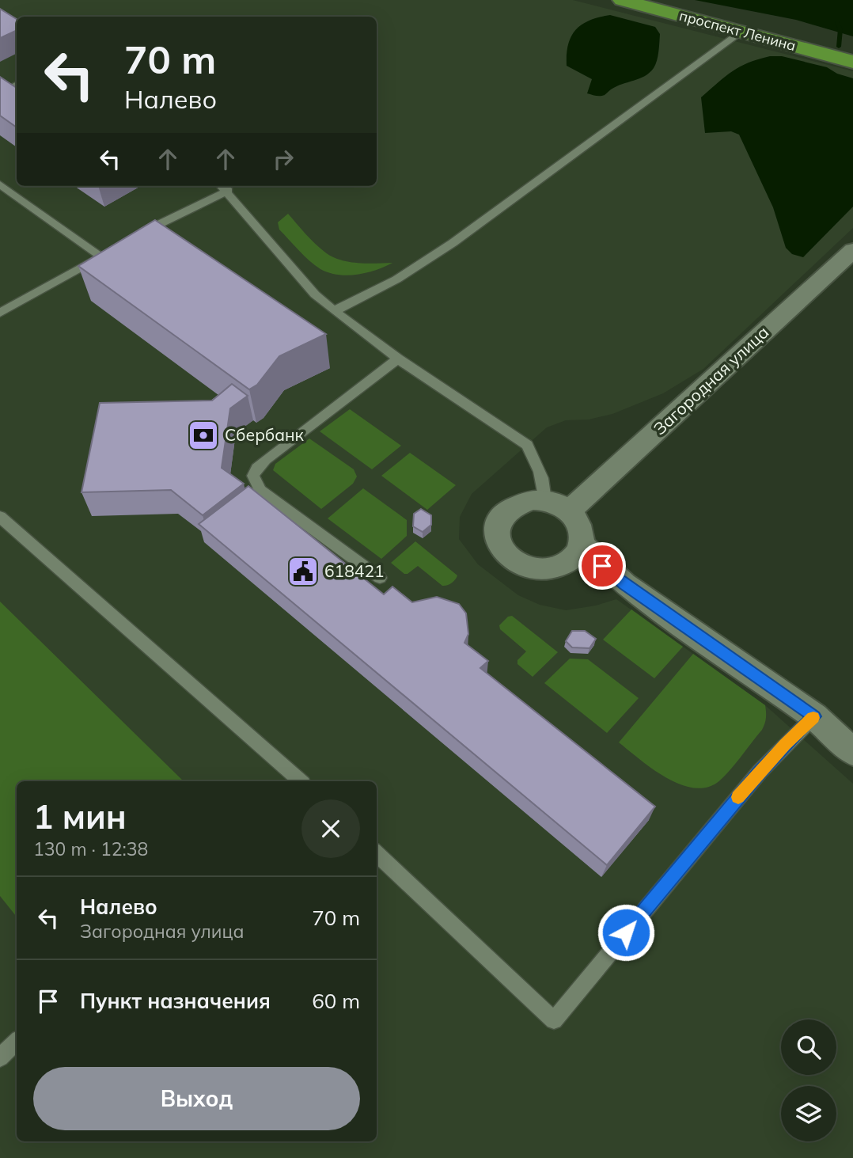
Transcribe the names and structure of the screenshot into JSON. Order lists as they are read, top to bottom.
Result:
{
  "streets": {
    "main road": ["проспект Ленина"],
    "street": ["Загородная улица"]
  },
  "places": {
    "bank": ["Сбербанк"],
    "public building": ["618421"]
  },
  "page": {
    "turn": ["70 m", "Налево"],
    "heading": ["1 мин", "130 m · 12:38"],
    "list": [
      {
        "name": "Налево",
        "note": "Загородная улица",
        "value": "70 m"
      },
      {
        "name": "Пункт назначения",
        "value": "60 m"
      }
    ],
    "buttons": "Выход"
  }
}
